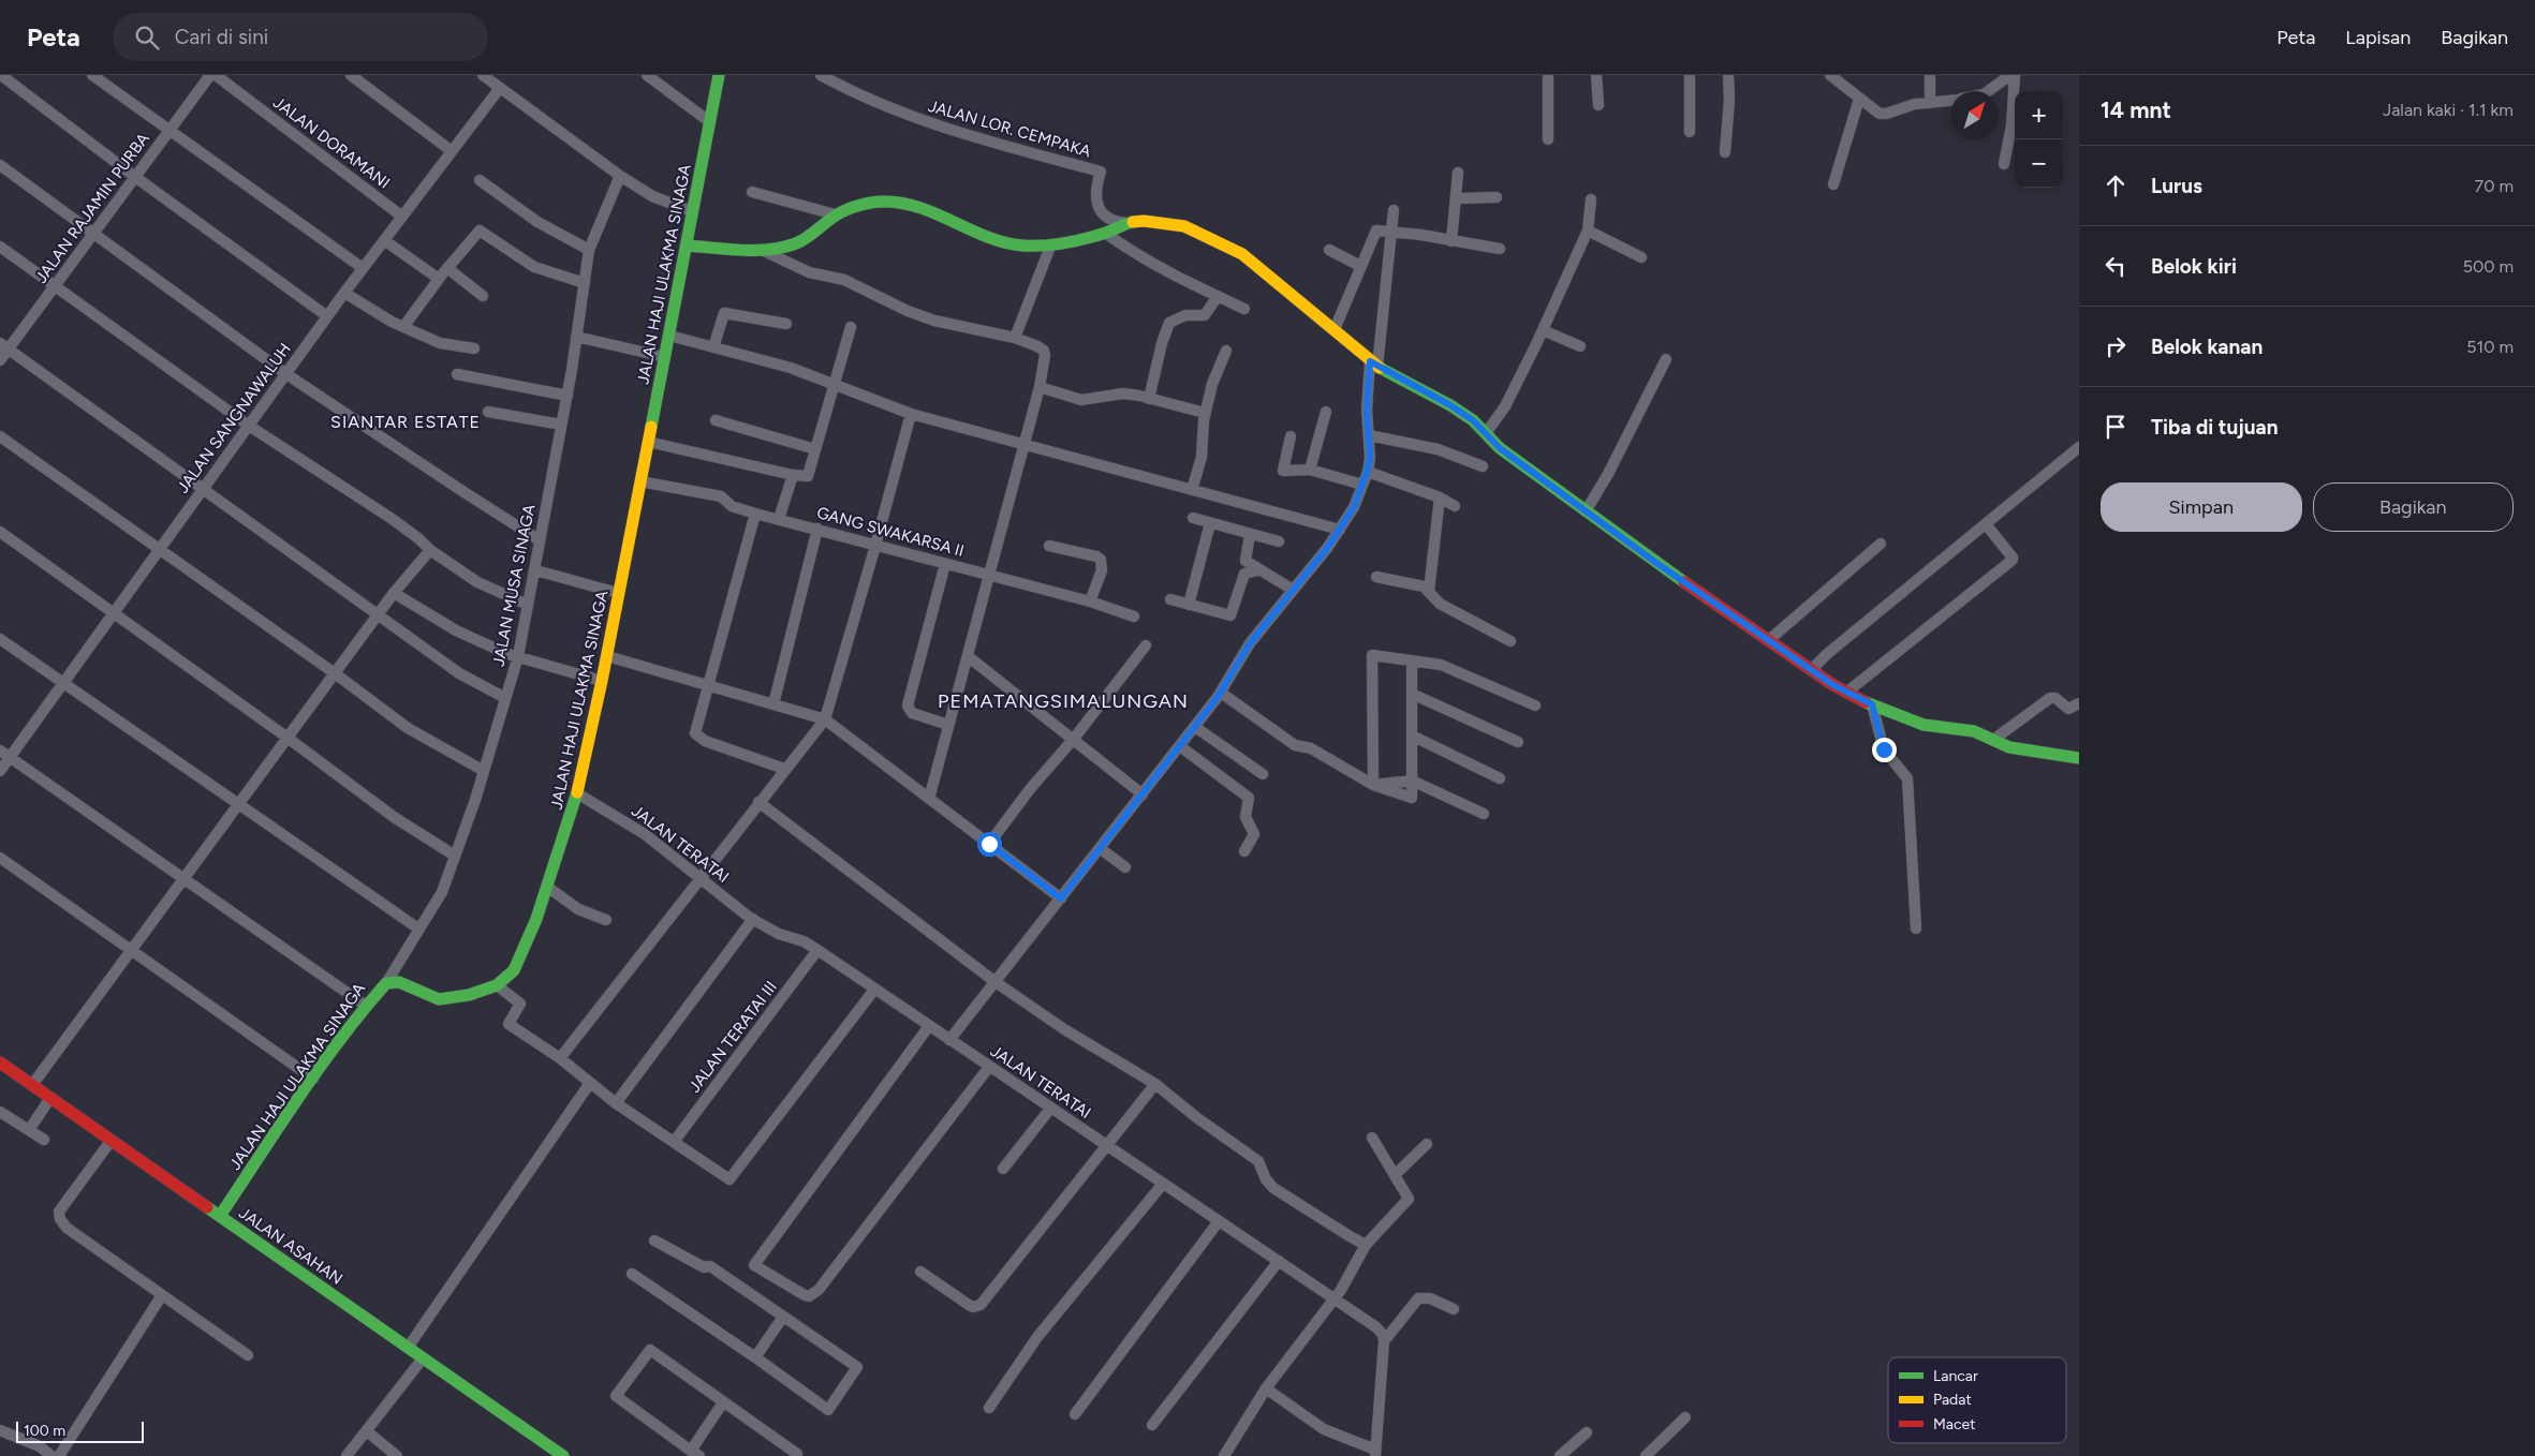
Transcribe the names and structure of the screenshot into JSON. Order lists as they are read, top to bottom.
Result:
{
  "streets": {
    "main road": ["JALAN HAJI ULAKMA SINAGA", "JALAN ASAHAN"],
    "street": [
      "JALAN LOR. CEMPAKA",
      "JALAN DORAMANI",
      "JALAN RAJAMIN PURBA",
      "JALAN SANGNAWALUH",
      "GANG SWAKARSA II",
      "JALAN MUSA SINAGA",
      "JALAN TERATAI",
      "JALAN TERATAI III"
    ]
  },
  "crossings": [
    ["JALAN DORAMANI", "JALAN SANGNAWALUH"],
    ["JALAN HAJI ULAKMA SINAGA", "GANG SWAKARSA II"],
    ["JALAN HAJI ULAKMA SINAGA", "JALAN MUSA SINAGA"],
    ["JALAN HAJI ULAKMA SINAGA", "JALAN TERATAI"],
    ["JALAN HAJI ULAKMA SINAGA", "JALAN ASAHAN"],
    ["JALAN TERATAI", "JALAN TERATAI III"]
  ],
  "districts": ["SIANTAR ESTATE", "PEMATANGSIMALUNGAN"],
  "legend": ["Lancar", "Padat", "Macet"],
  "scale_bar": "100 m",
  "north": "top right",
  "page": {
    "header": "Peta",
    "search": "Cari di sini",
    "nav": ["Peta", "Lapisan", "Bagikan"],
    "heading": ["14 mnt", "Jalan kaki · 1.1 km"],
    "map_buttons": ["+", "−"],
    "list": [
      ["Lurus", "70 m"],
      ["Belok kiri", "500 m"],
      ["Belok kanan", "510 m"],
      "Tiba di tujuan"
    ],
    "buttons": ["Simpan", "Bagikan"],
    "scale": "100 m"
  }
}
